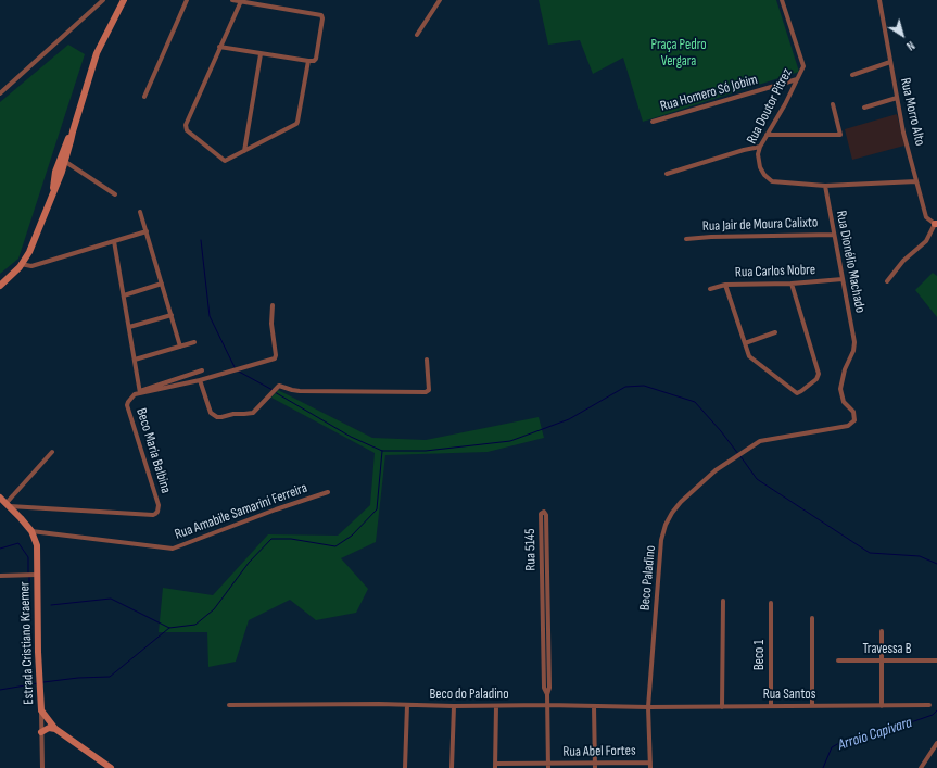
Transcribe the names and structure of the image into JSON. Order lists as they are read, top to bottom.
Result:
{
  "streets": {
    "main road": ["Estrada Cristiano Kraemer"],
    "street": [
      "Rua Homero Só Jobim",
      "Rua Doutor Pitrez",
      "Rua Morro Alto",
      "Rua Jair de Moura Calixto",
      "Rua Dionélio Machado",
      "Rua Carlos Nobre",
      "Beco Maria Balbina",
      "Rua Amabile Samarini Ferreira",
      "Rua 5145",
      "Beco Paladino",
      "Travessa B",
      "Beco 1",
      "Beco do Paladino",
      "Rua Santos",
      "Rua Abel Fortes"
    ]
  },
  "crossings": [
    ["Rua Homero Só Jobim", "Rua Doutor Pitrez"],
    ["Rua Doutor Pitrez", "Rua Morro Alto"],
    ["Rua Doutor Pitrez", "Rua Dionélio Machado"],
    ["Rua Jair de Moura Calixto", "Rua Dionélio Machado"],
    ["Rua Dionélio Machado", "Rua Carlos Nobre"],
    ["Rua Dionélio Machado", "Beco Paladino"],
    ["Beco Maria Balbina", "Estrada Cristiano Kraemer"],
    ["Rua Amabile Samarini Ferreira", "Estrada Cristiano Kraemer"],
    ["Rua 5145", "Beco do Paladino"],
    ["Rua 5145", "Rua Abel Fortes"],
    ["Beco Paladino", "Beco do Paladino"],
    ["Beco Paladino", "Rua Santos"],
    ["Beco 1", "Rua Santos"],
    ["Beco do Paladino", "Rua Santos"]
  ],
  "water": ["Arroio Capivara"],
  "parks": ["Praça Pedro Vergara"],
  "north": "bottom right"
}
